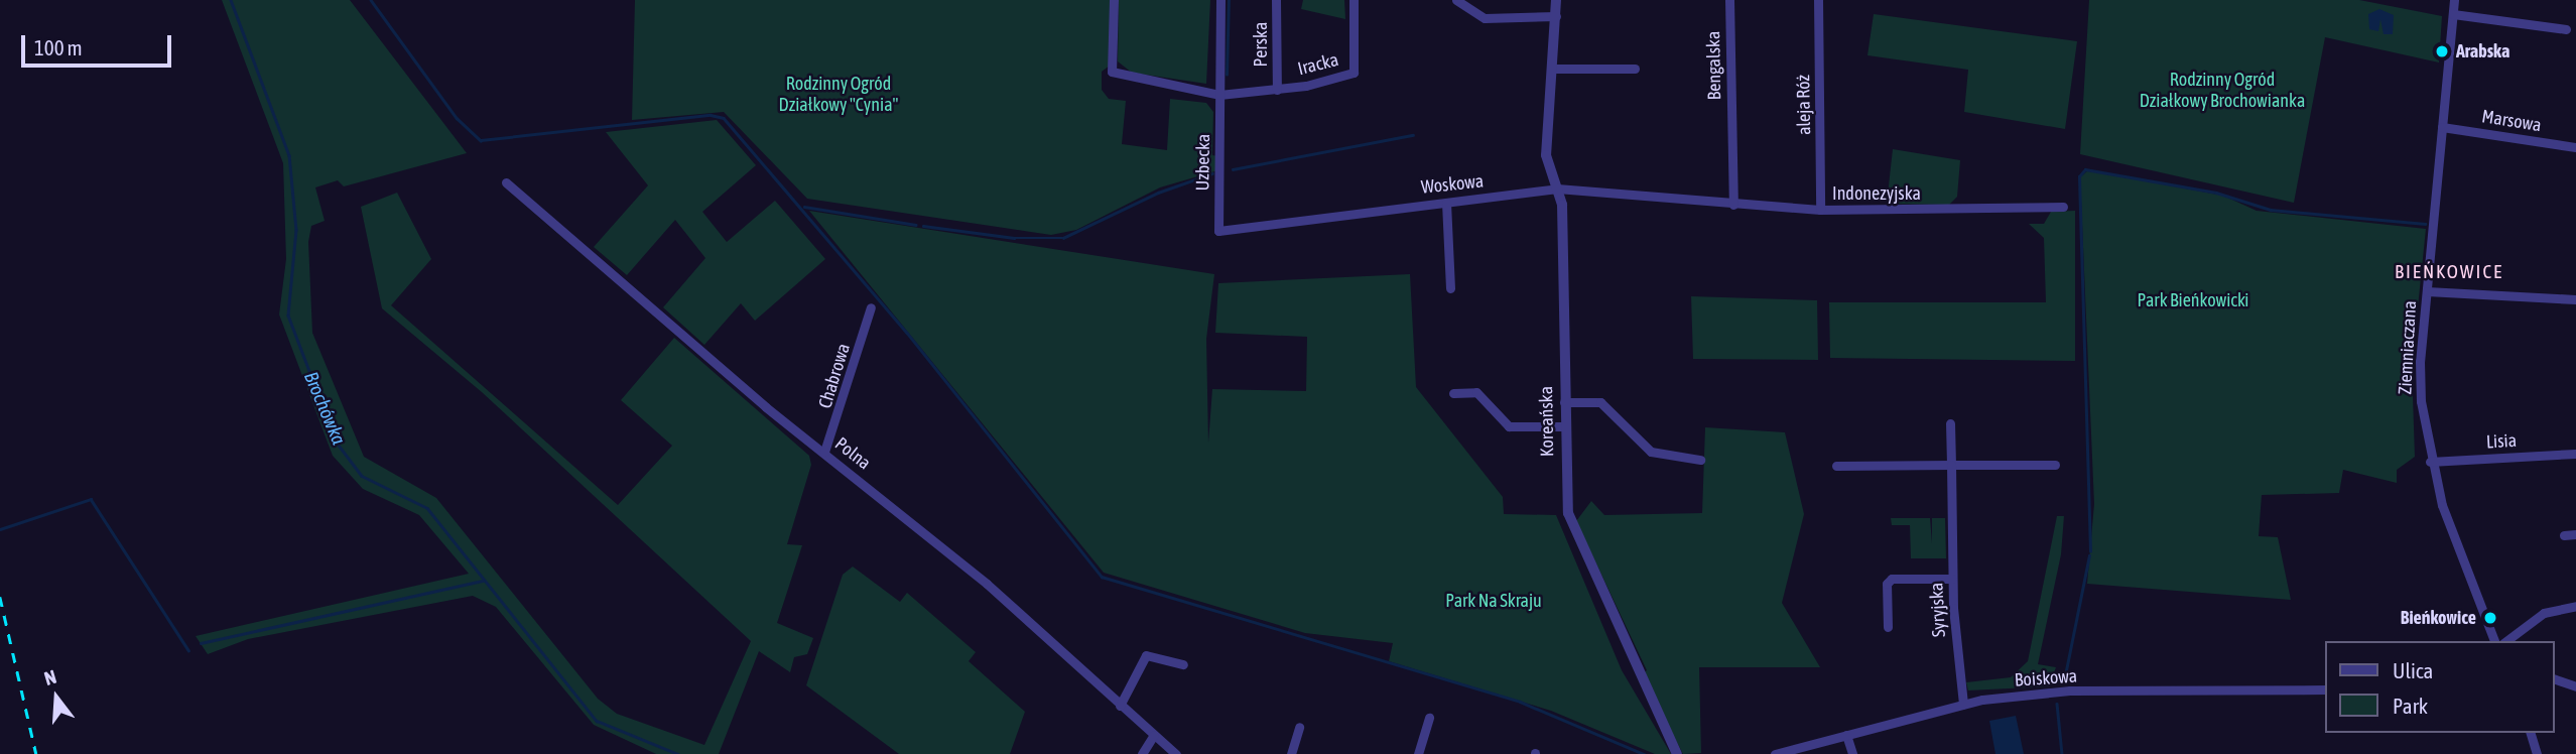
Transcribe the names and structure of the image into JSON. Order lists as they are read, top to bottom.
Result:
{
  "streets": {
    "street": [
      "Perska",
      "Iracka",
      "Bengalska",
      "aleja Róż",
      "Marsowa",
      "Uzbecka",
      "Woskowa",
      "Indonezyjska",
      "Ziemniaczana",
      "Chabrowa",
      "Koreańska",
      "Lisia",
      "Polna",
      "Syryjska",
      "Boiskowa"
    ]
  },
  "crossings": [
    ["Perska", "Iracka"],
    ["Iracka", "Uzbecka"],
    ["Bengalska", "Indonezyjska"],
    ["aleja Róż", "Indonezyjska"],
    ["Marsowa", "Ziemniaczana"],
    ["Uzbecka", "Woskowa"],
    ["Woskowa", "Indonezyjska"],
    ["Woskowa", "Koreańska"],
    ["Ziemniaczana", "Lisia"],
    ["Chabrowa", "Polna"],
    ["Syryjska", "Boiskowa"]
  ],
  "districts": ["BIEŃKOWICE"],
  "water": ["Brochówka"],
  "parks": [
    "Rodzinny Ogród Działkowy Brochowianka",
    "Rodzinny Ogród Działkowy \"Cynia\"",
    "Park Bieńkowicki",
    "Park Na Skraju"
  ],
  "places": ["Arabska", "Bieńkowice"],
  "legend": ["Ulica", "Park"],
  "scale_bar": "100 m",
  "north": "top"
}
